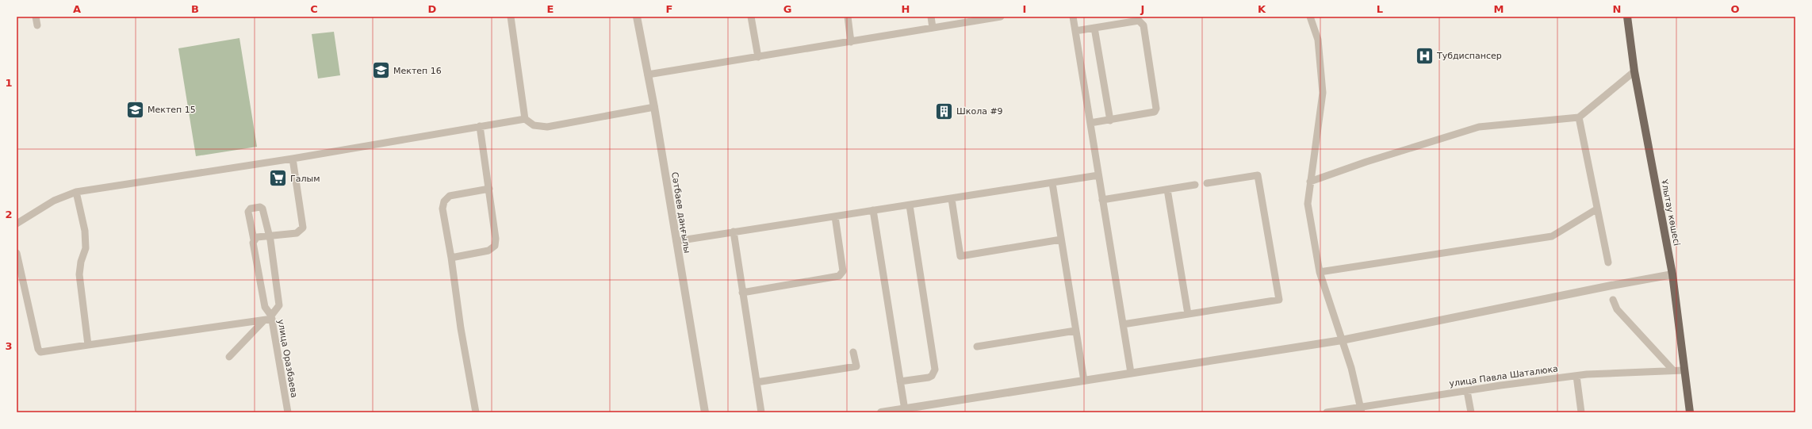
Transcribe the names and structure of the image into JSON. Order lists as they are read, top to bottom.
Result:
{
  "streets": {
    "main road": ["Ұлытау көшесі"],
    "street": ["Сәтбаев даңғылы", "улица Оразбаева", "улица Павла Шаталюка"]
  },
  "crossings": [
    ["Ұлытау көшесі", "улица Павла Шаталюка"]
  ],
  "places": {
    "hospital": ["Тубдиспансер"],
    "school or university": ["Мектеп 16", "Мектеп 15"],
    "building": ["Школа #9"],
    "supermarket": ["Галым"]
  },
  "grid": {
    "columns": [
      "A",
      "B",
      "C",
      "D",
      "E",
      "F",
      "G",
      "H",
      "I",
      "J",
      "K",
      "L",
      "M",
      "N",
      "O"
    ],
    "rows": ["1", "2", "3"]
  }
}
